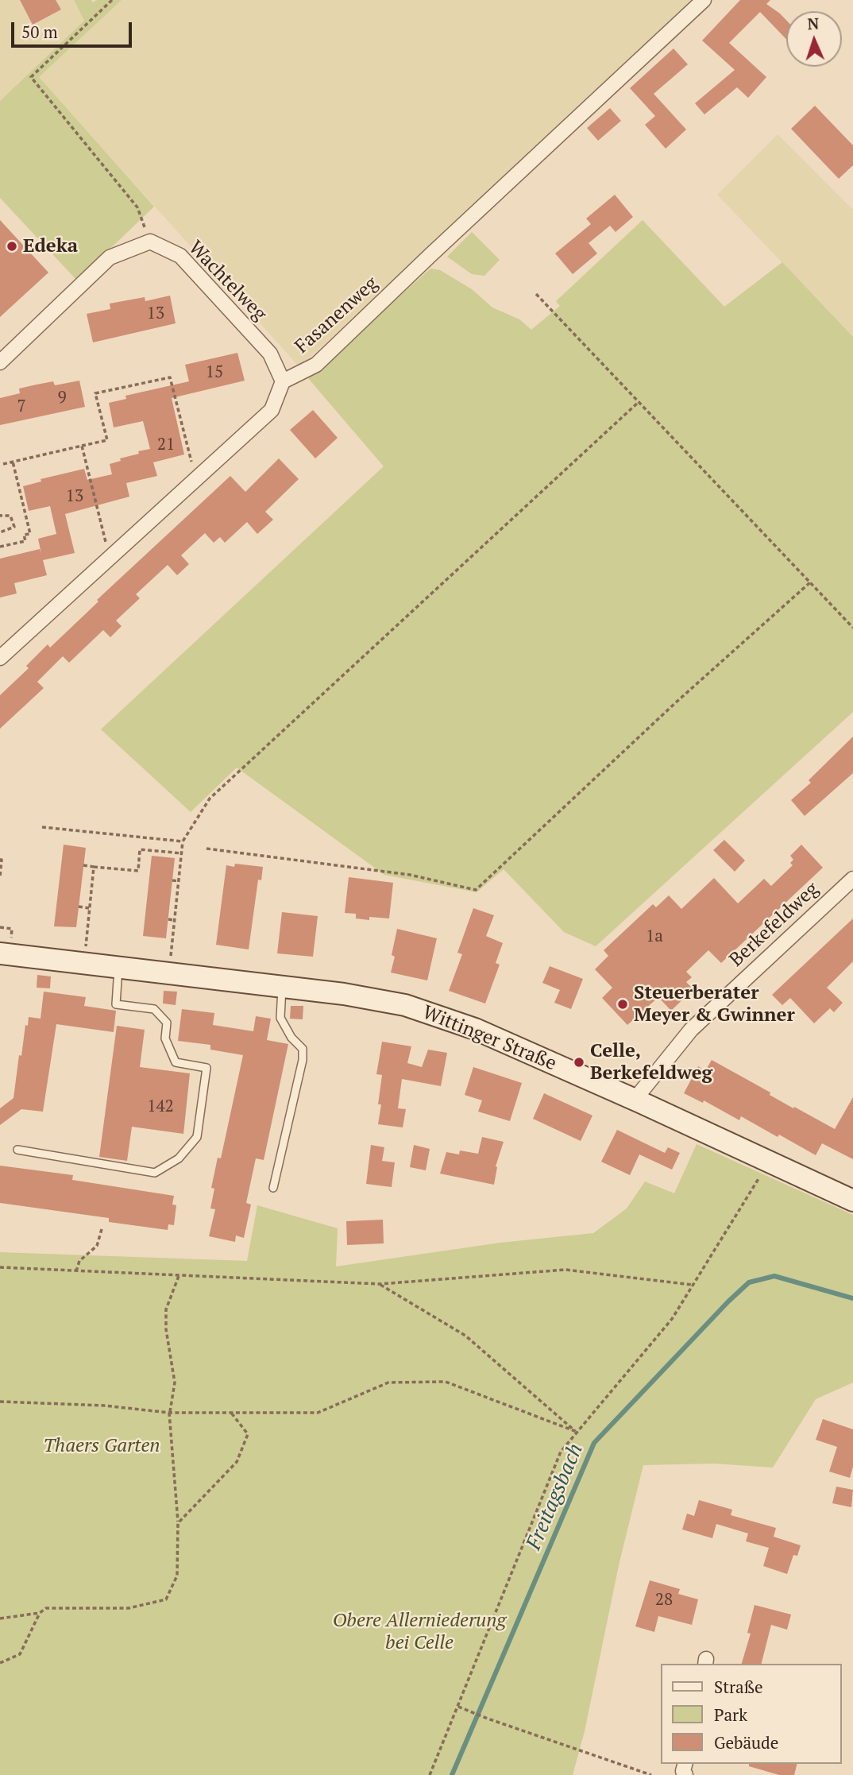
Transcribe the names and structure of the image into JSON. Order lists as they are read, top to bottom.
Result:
{
  "streets": {
    "main road": ["Wittinger Straße"],
    "street": ["Wachtelweg", "Fasanenweg", "Berkefeldweg"]
  },
  "crossings": [
    ["Wachtelweg", "Fasanenweg"],
    ["Berkefeldweg", "Wittinger Straße"]
  ],
  "water": ["Freitagsbach"],
  "parks": ["Thaers Garten", "Obere Allerniederung bei Celle"],
  "places": ["Edeka", "Steuerberater Meyer & Gwinner", "Celle, Berkefeldweg"],
  "house_numbers": [
    "13",
    "15",
    "9",
    "7",
    "21",
    "13",
    "1a",
    "142",
    "28"
  ],
  "legend": ["Straße", "Park", "Gebäude"],
  "scale_bar": "50 m",
  "north": "top"
}
